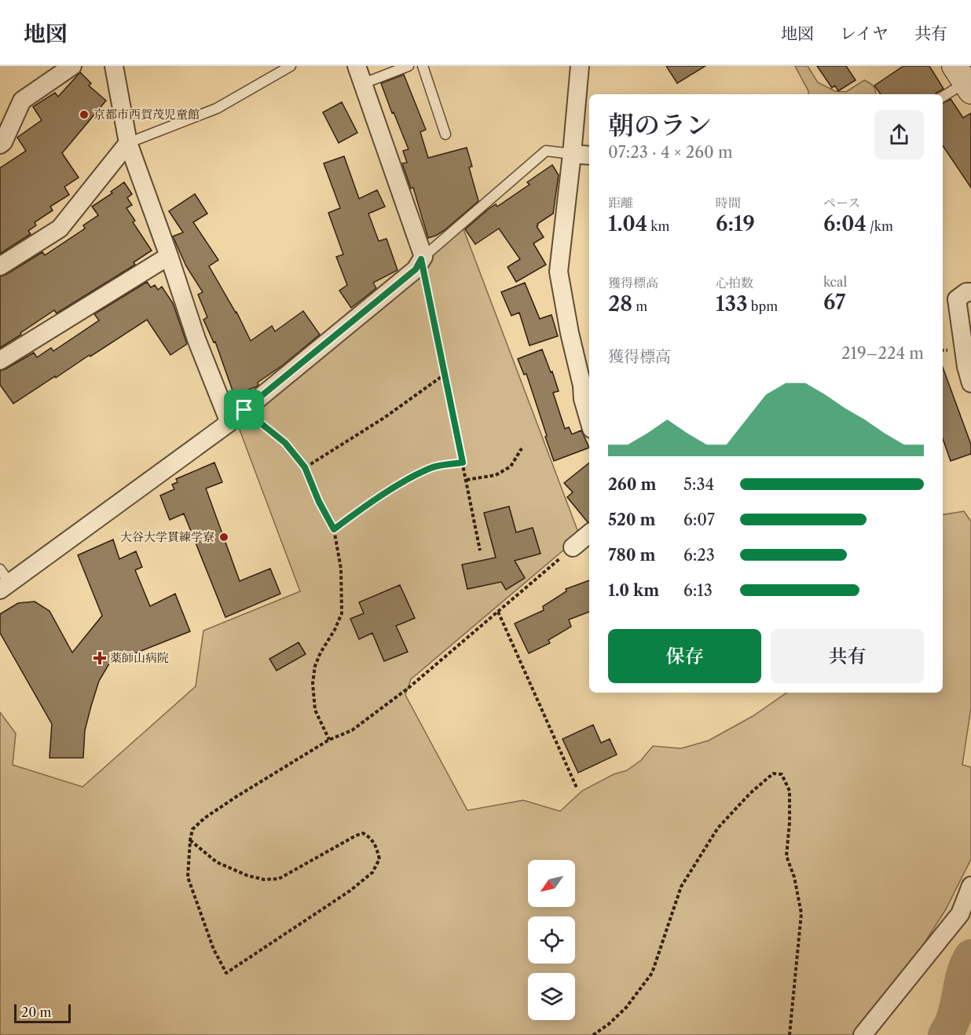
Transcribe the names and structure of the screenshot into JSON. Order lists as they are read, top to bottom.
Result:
{
  "places": {
    "other": ["京都市西賀茂児童館", "大谷大学貫練学寮"],
    "health": ["薬師山病院"]
  },
  "scale_bar": "20 m",
  "north": "bottom left",
  "page": {
    "header": "地図",
    "nav": ["地図", "レイヤ", "共有"],
    "heading": ["朝のラン", "07:23 · 4 × 260 m"],
    "stats": [
      ["距離", "1.04 km"],
      ["時間", "6:19"],
      ["ペース", "6:04 /km"],
      ["獲得標高", "28 m"],
      ["心拍数", "133 bpm"],
      ["kcal", "67"]
    ],
    "chart": ["獲得標高", "219–224 m"],
    "list": [
      {
        "name": "260 m",
        "note": "5:34"
      },
      {
        "name": "520 m",
        "note": "6:07"
      },
      {
        "name": "780 m",
        "note": "6:23"
      },
      {
        "name": "1.0 km",
        "note": "6:13"
      }
    ],
    "buttons": ["保存", "共有"],
    "scale": "20 m"
  }
}
